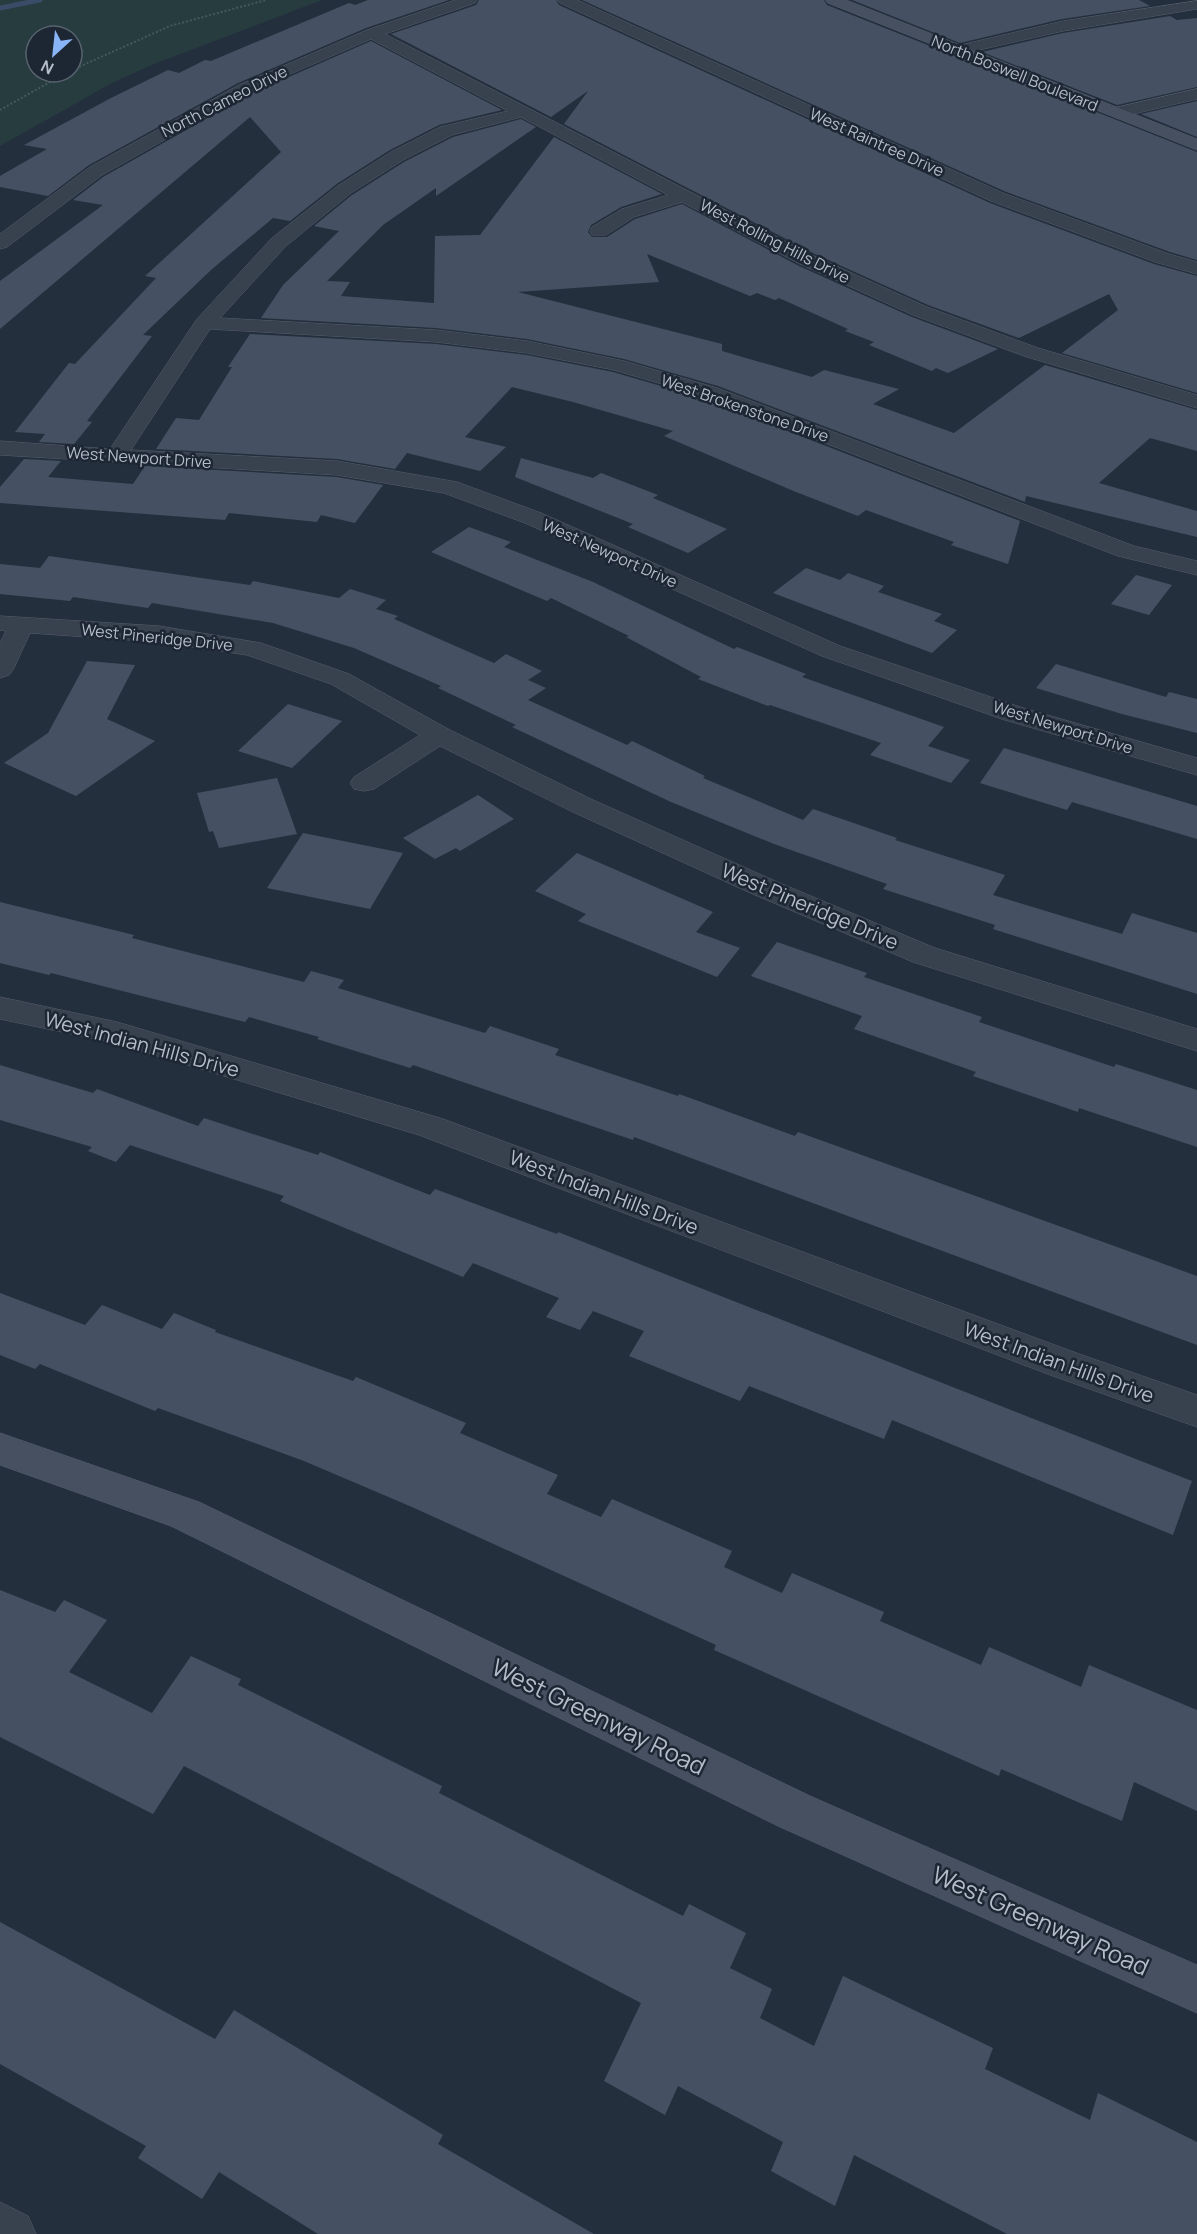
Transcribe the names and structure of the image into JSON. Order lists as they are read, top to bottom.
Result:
{
  "streets": {
    "street": [
      "North Boswell Boulevard",
      "North Cameo Drive",
      "West Raintree Drive",
      "West Rolling Hills Drive",
      "West Brokenstone Drive",
      "West Newport Drive",
      "West Pineridge Drive",
      "West Indian Hills Drive",
      "West Greenway Road"
    ]
  },
  "crossings": [
    ["North Cameo Drive", "West Rolling Hills Drive"]
  ],
  "north": "bottom left"
}
